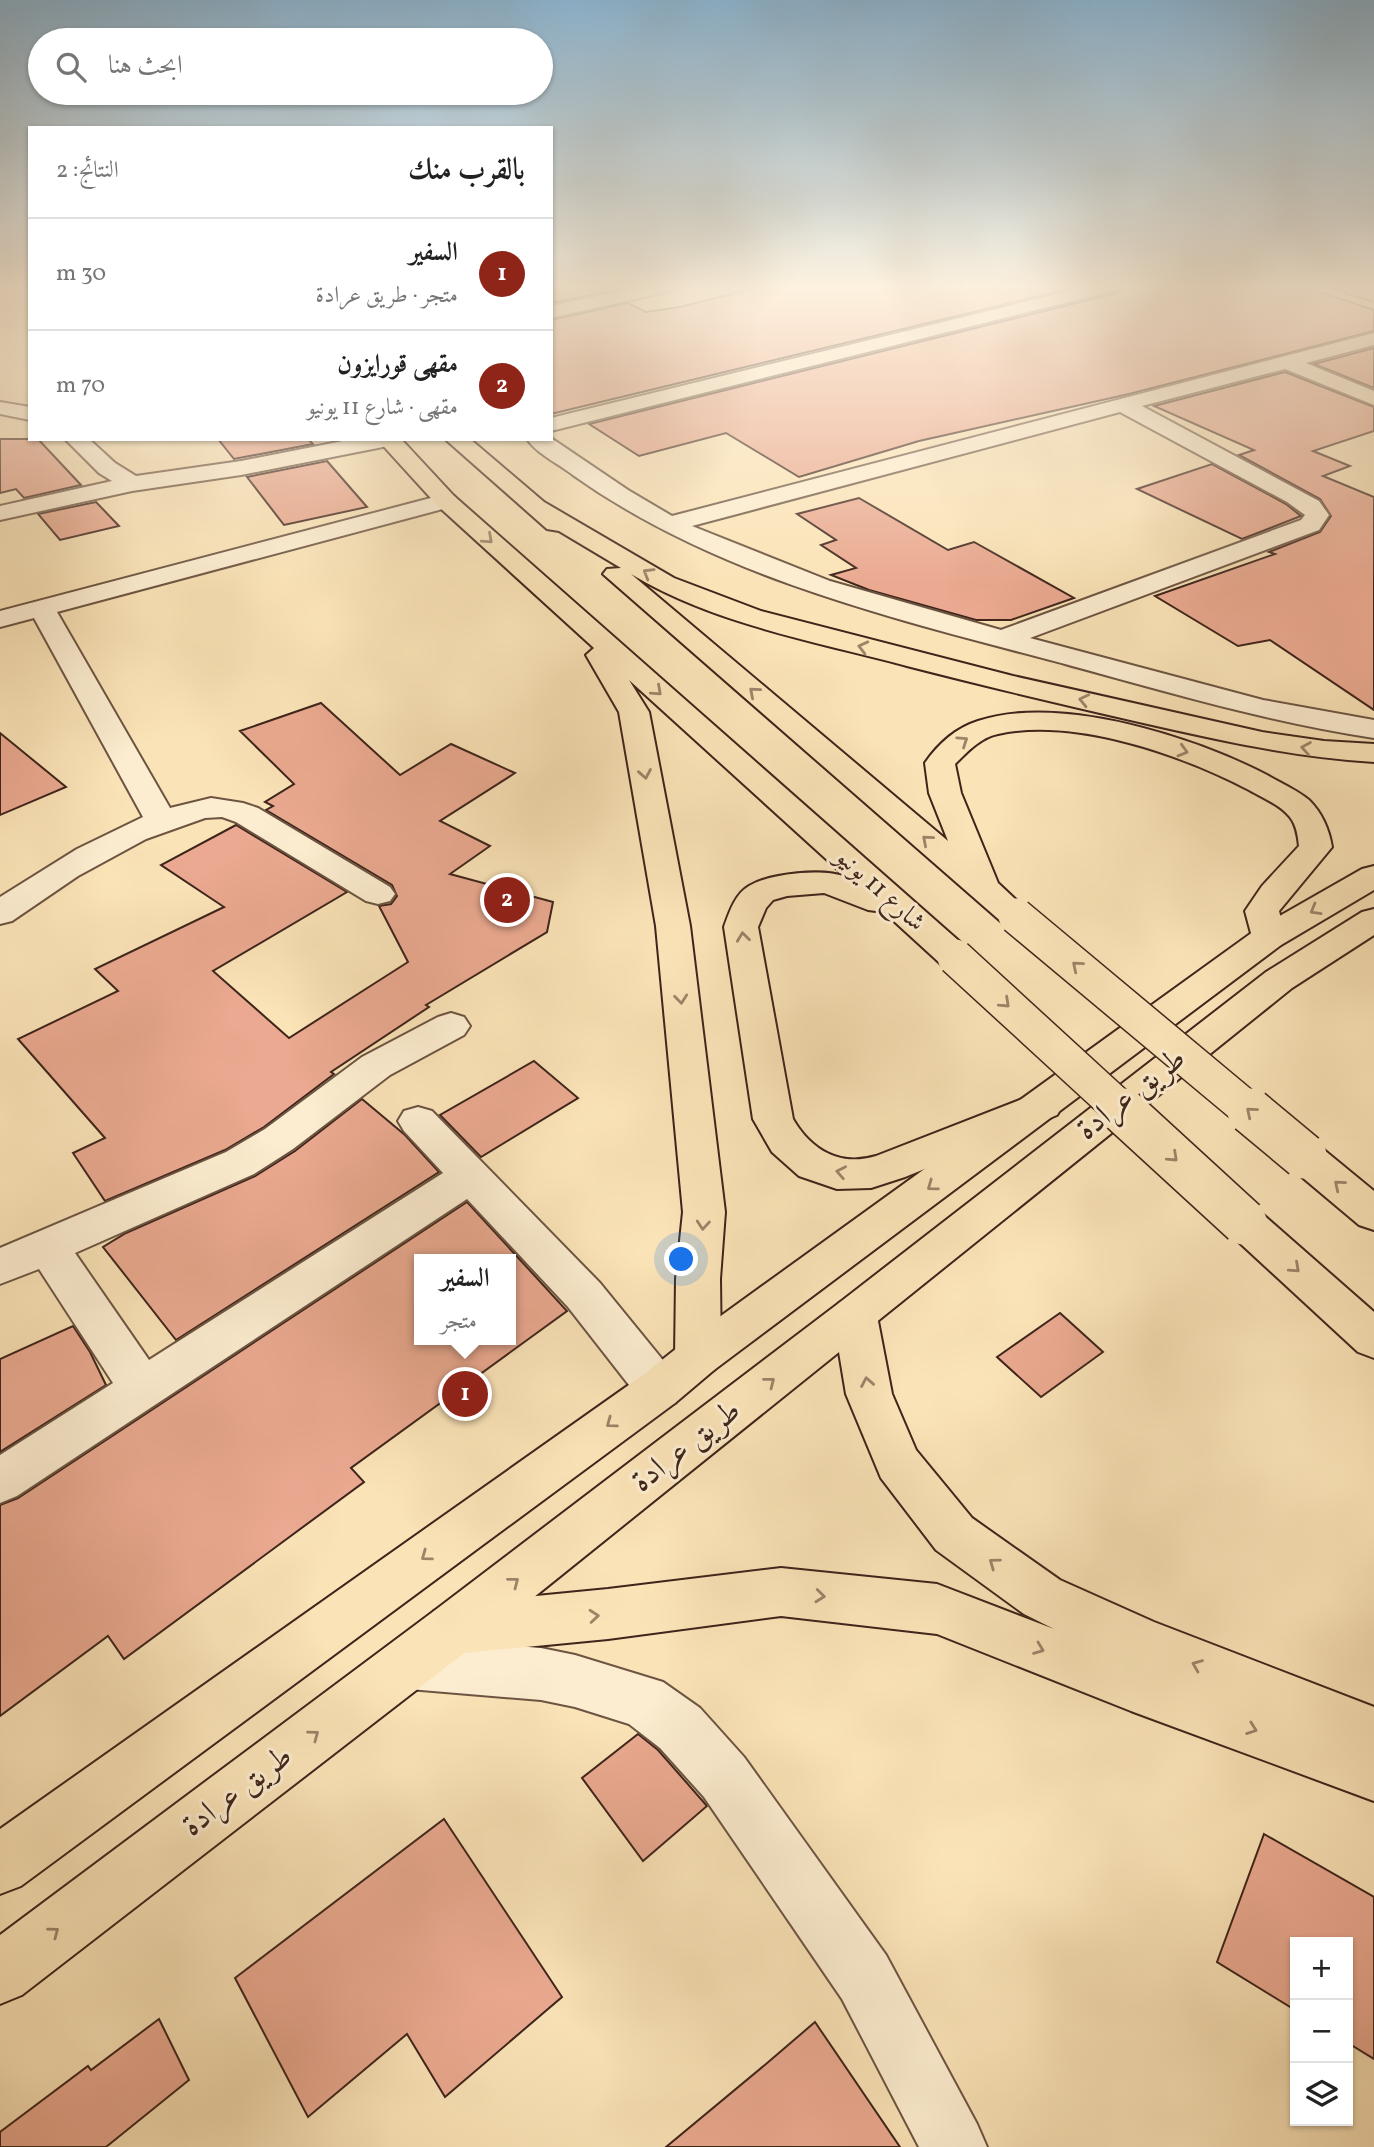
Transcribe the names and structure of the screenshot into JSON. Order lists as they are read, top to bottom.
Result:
{
  "streets": {
    "main road": ["شارع 11 يونيو", "طريق عرادة"]
  },
  "page": {
    "search": "ابحث هنا",
    "heading": ["بالقرب منك", "النتائج: 2"],
    "list": [
      {
        "mark": "1",
        "name": "السفير",
        "note": "متجر · طريق عرادة",
        "value": "30 m"
      },
      {
        "mark": "2",
        "name": "مقهى قورايزون",
        "note": "مقهى · شارع 11 يونيو",
        "value": "70 m"
      }
    ],
    "pins": ["2", "1"],
    "popup": ["السفير", "متجر"],
    "map_buttons": ["+", "−"]
  }
}
